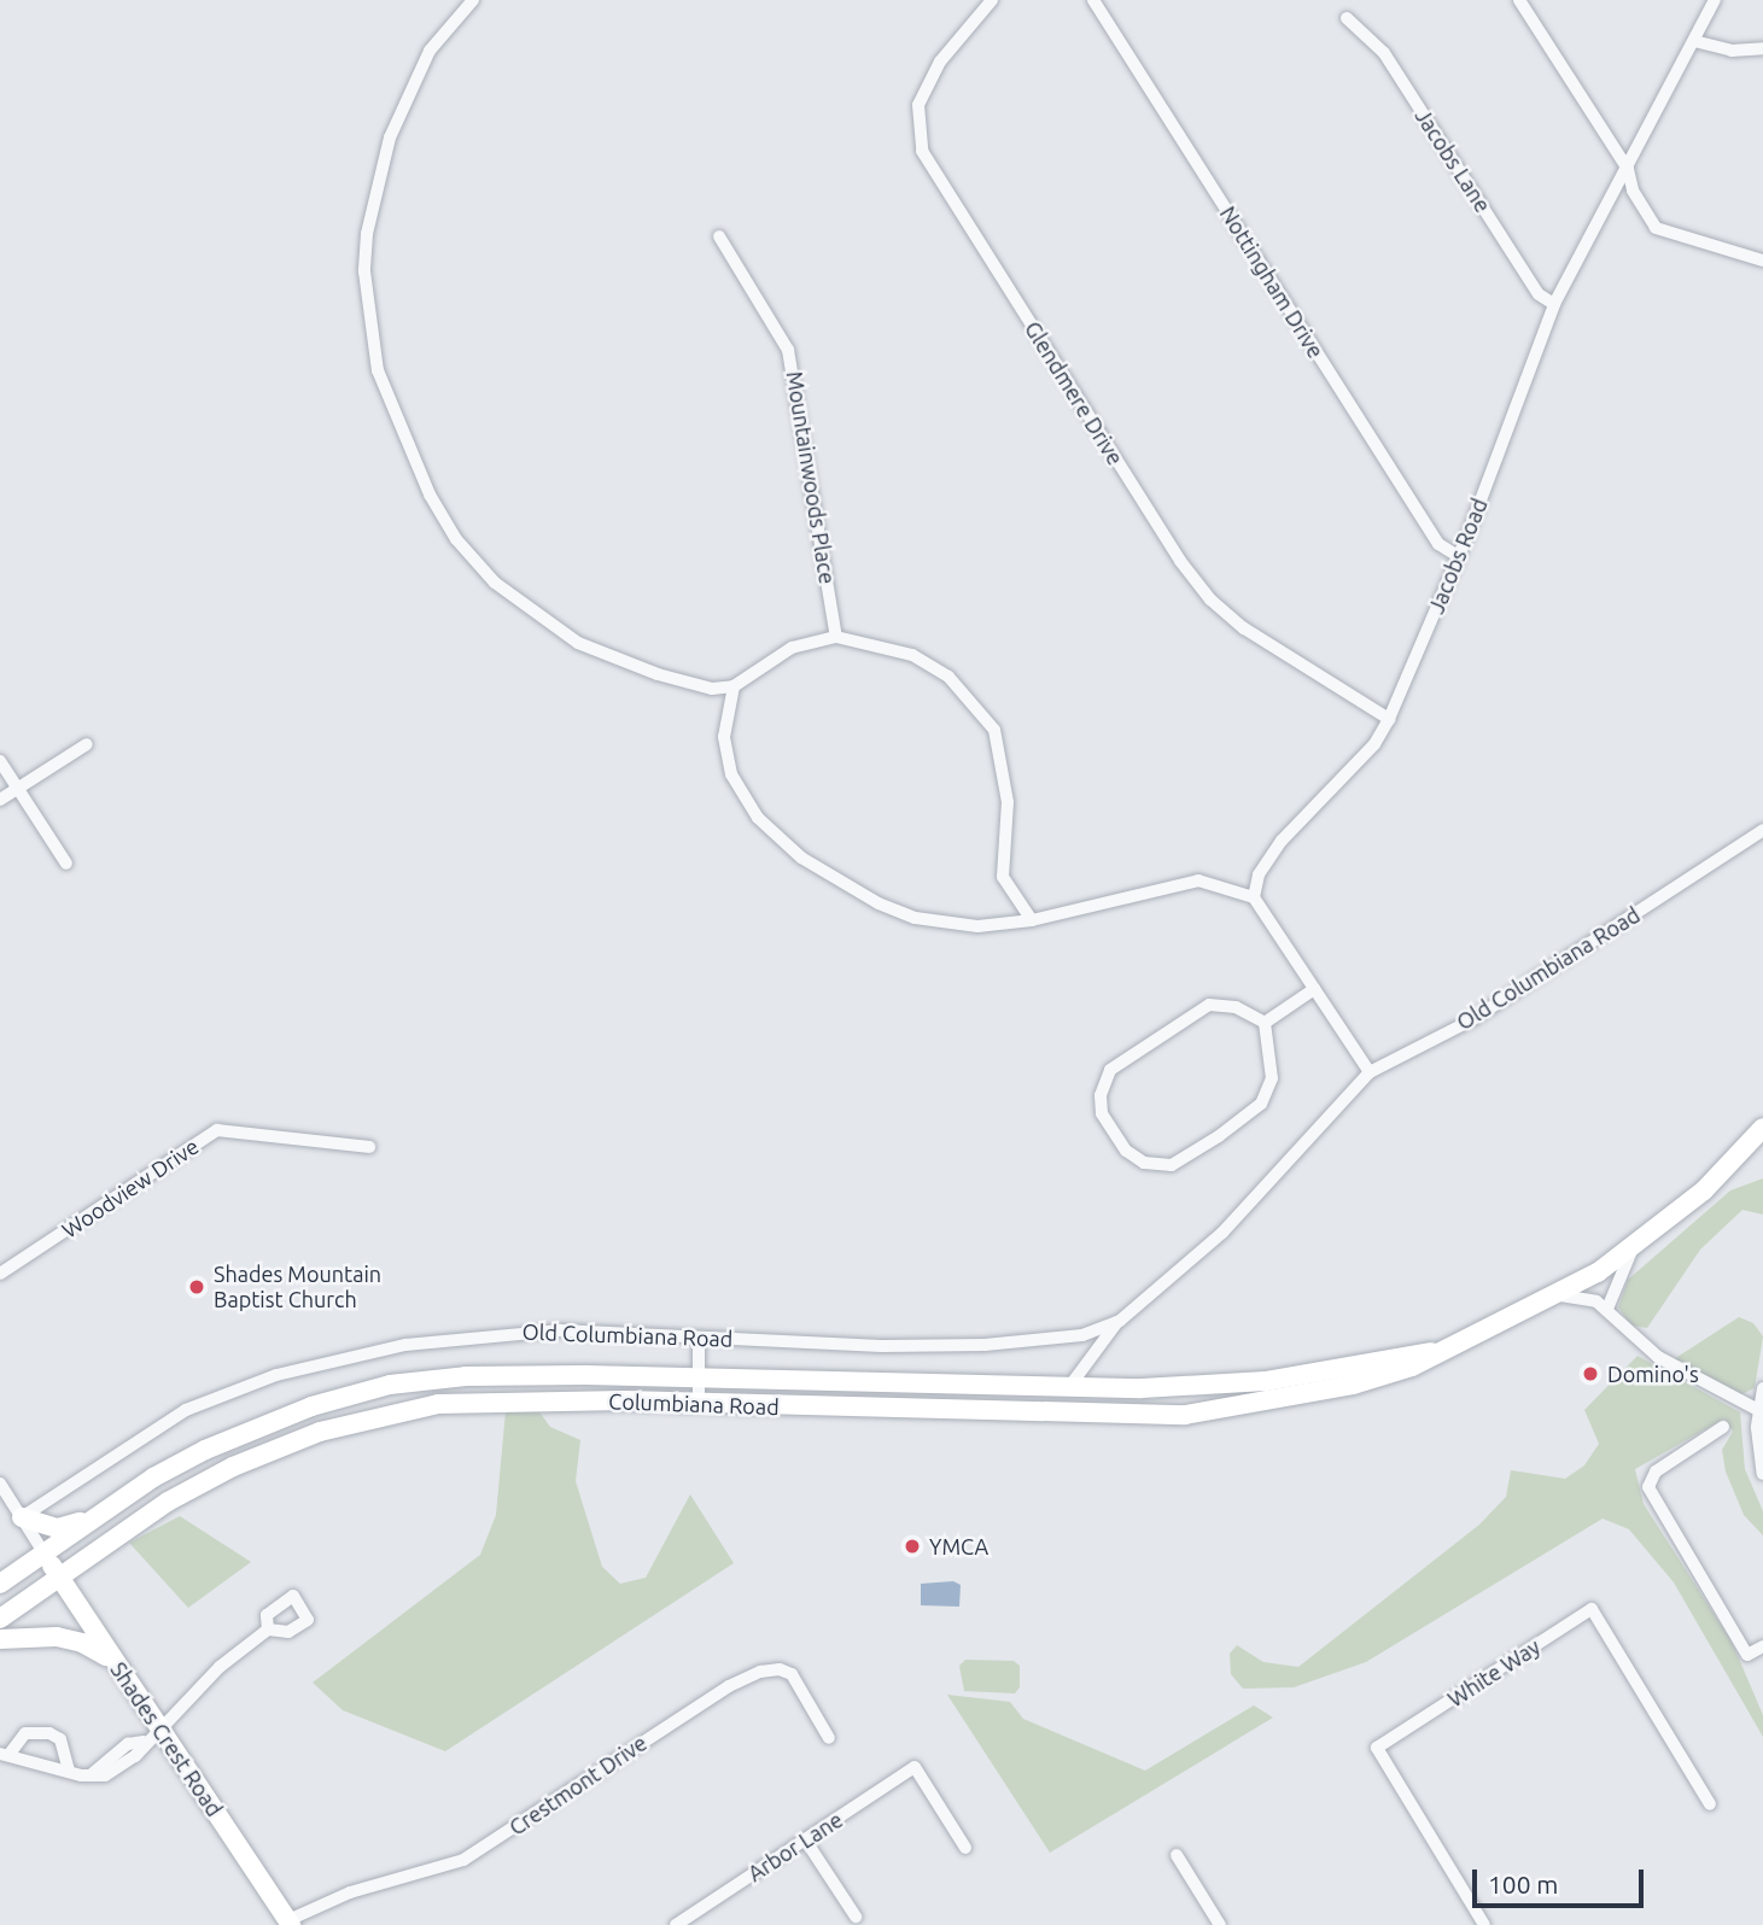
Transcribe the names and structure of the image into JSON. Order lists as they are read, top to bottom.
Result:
{
  "streets": {
    "main road": ["Columbiana Road", "Shades Crest Road"],
    "street": [
      "Jacobs Lane",
      "Nottingham Drive",
      "Glendmere Drive",
      "Mountainwoods Place",
      "Jacobs Road",
      "Old Columbiana Road",
      "Woodview Drive",
      "White Way",
      "Crestmont Drive",
      "Arbor Lane"
    ]
  },
  "crossings": [
    ["Jacobs Lane", "Jacobs Road"],
    ["Nottingham Drive", "Jacobs Road"],
    ["Glendmere Drive", "Jacobs Road"],
    ["Old Columbiana Road", "Columbiana Road"],
    ["Columbiana Road", "Shades Crest Road"],
    ["Shades Crest Road", "Crestmont Drive"]
  ],
  "places": ["Shades Mountain Baptist Church", "Domino's", "YMCA"],
  "scale_bar": "100 m"
}
